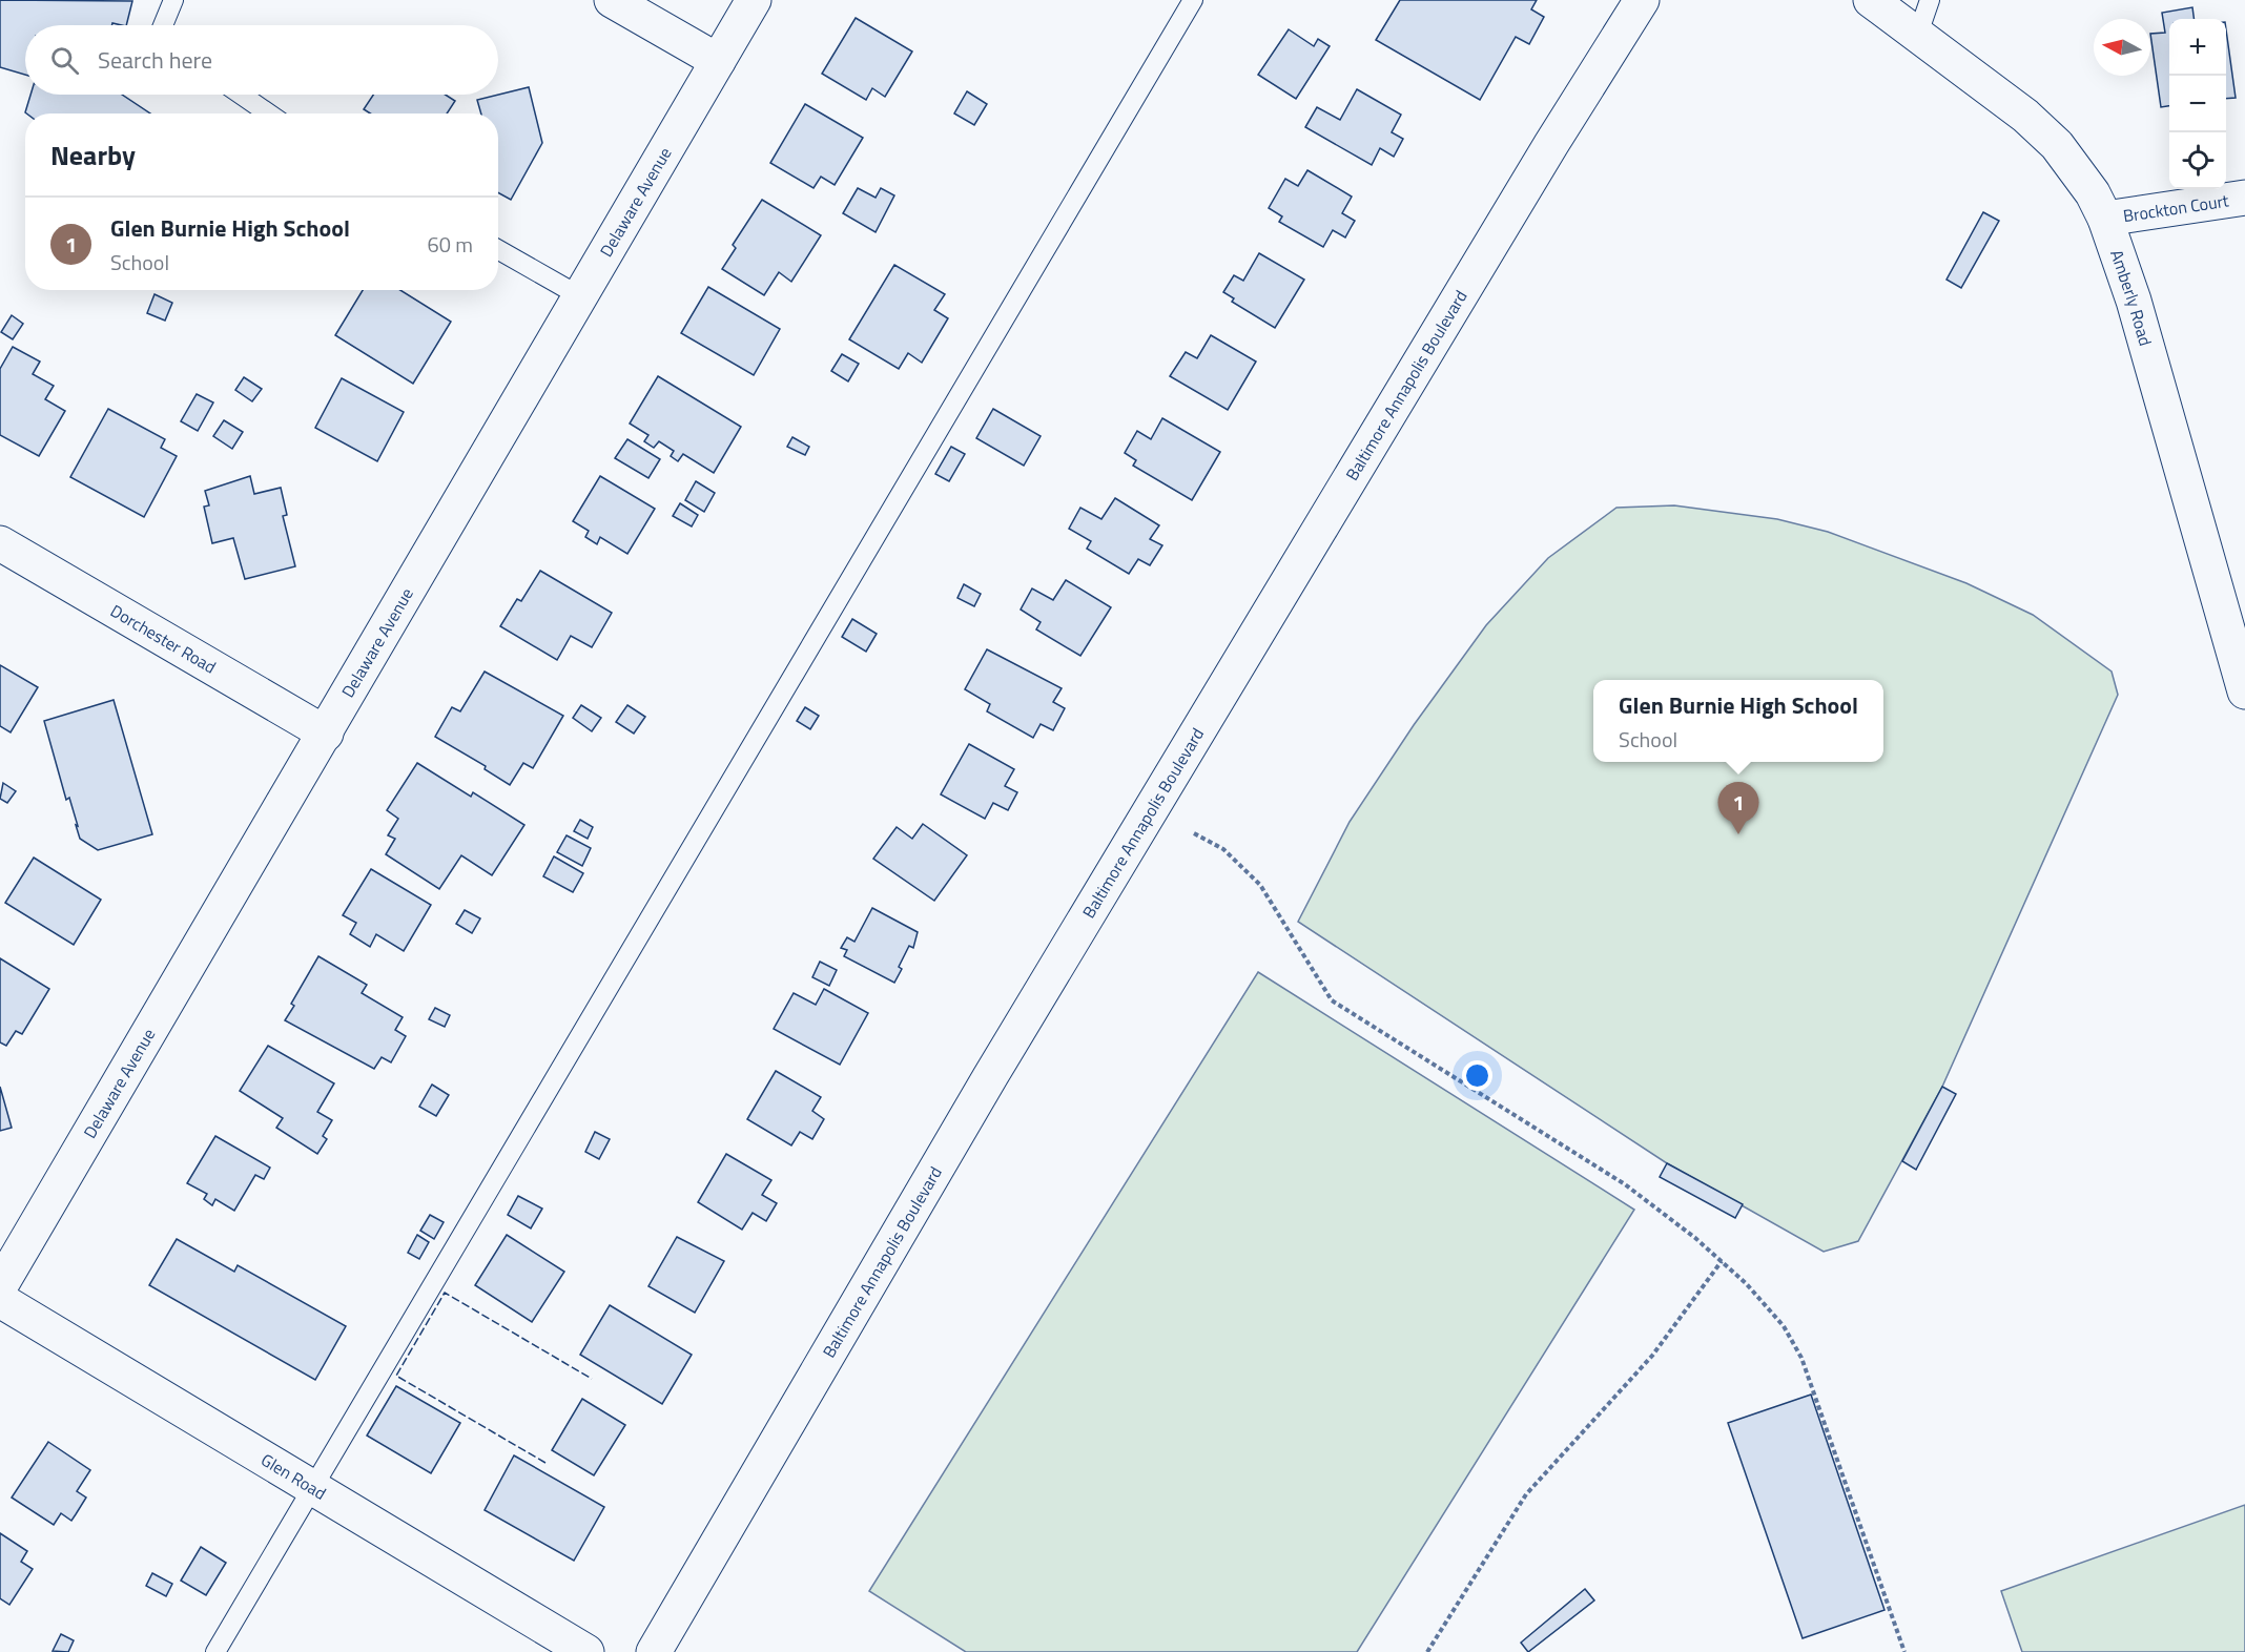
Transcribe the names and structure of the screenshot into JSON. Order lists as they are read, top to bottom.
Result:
{
  "streets": {
    "street": [
      "Delaware Avenue",
      "Brockton Court",
      "Amberly Road",
      "Baltimore Annapolis Boulevard",
      "Dorchester Road",
      "Glen Road"
    ]
  },
  "crossings": [
    ["Delaware Avenue", "Dorchester Road"],
    ["Brockton Court", "Amberly Road"]
  ],
  "north": "left",
  "page": {
    "map_buttons": ["+", "−"],
    "search": "Search here",
    "heading": "Nearby",
    "list": [
      {
        "mark": "1",
        "name": "Glen Burnie High School",
        "note": "School",
        "value": "60 m"
      }
    ],
    "popup": ["Glen Burnie High School", "School"],
    "pins": "1"
  }
}
